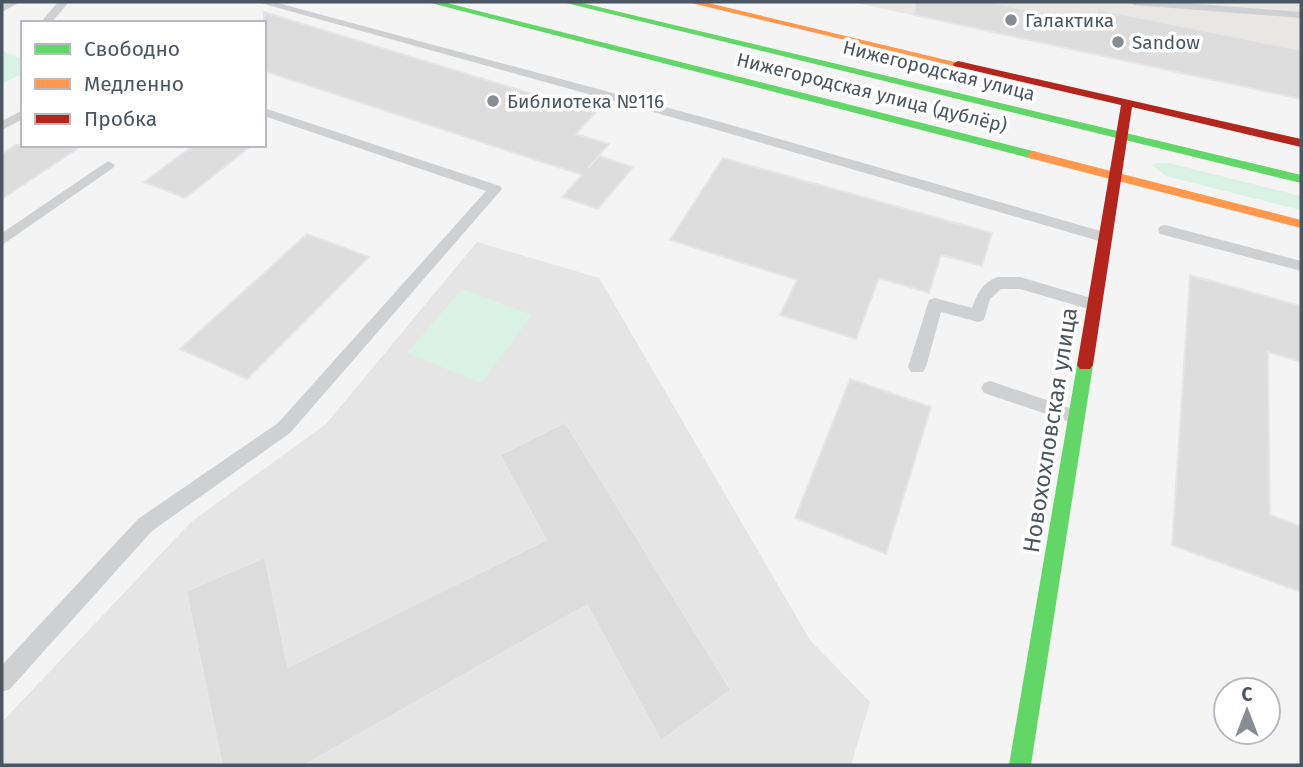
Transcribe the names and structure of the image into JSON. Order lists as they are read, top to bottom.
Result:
{
  "streets": {
    "street": ["Нижегородская улица", "Нижегородская улица (дублёр)", "Новохохловская улица"]
  },
  "crossings": [
    ["Нижегородская улица", "Новохохловская улица"],
    ["Нижегородская улица (дублёр)", "Новохохловская улица"]
  ],
  "places": ["Галактика", "Sandow", "Библиотека №116"],
  "legend": ["Свободно", "Медленно", "Пробка"],
  "north": "top"
}
